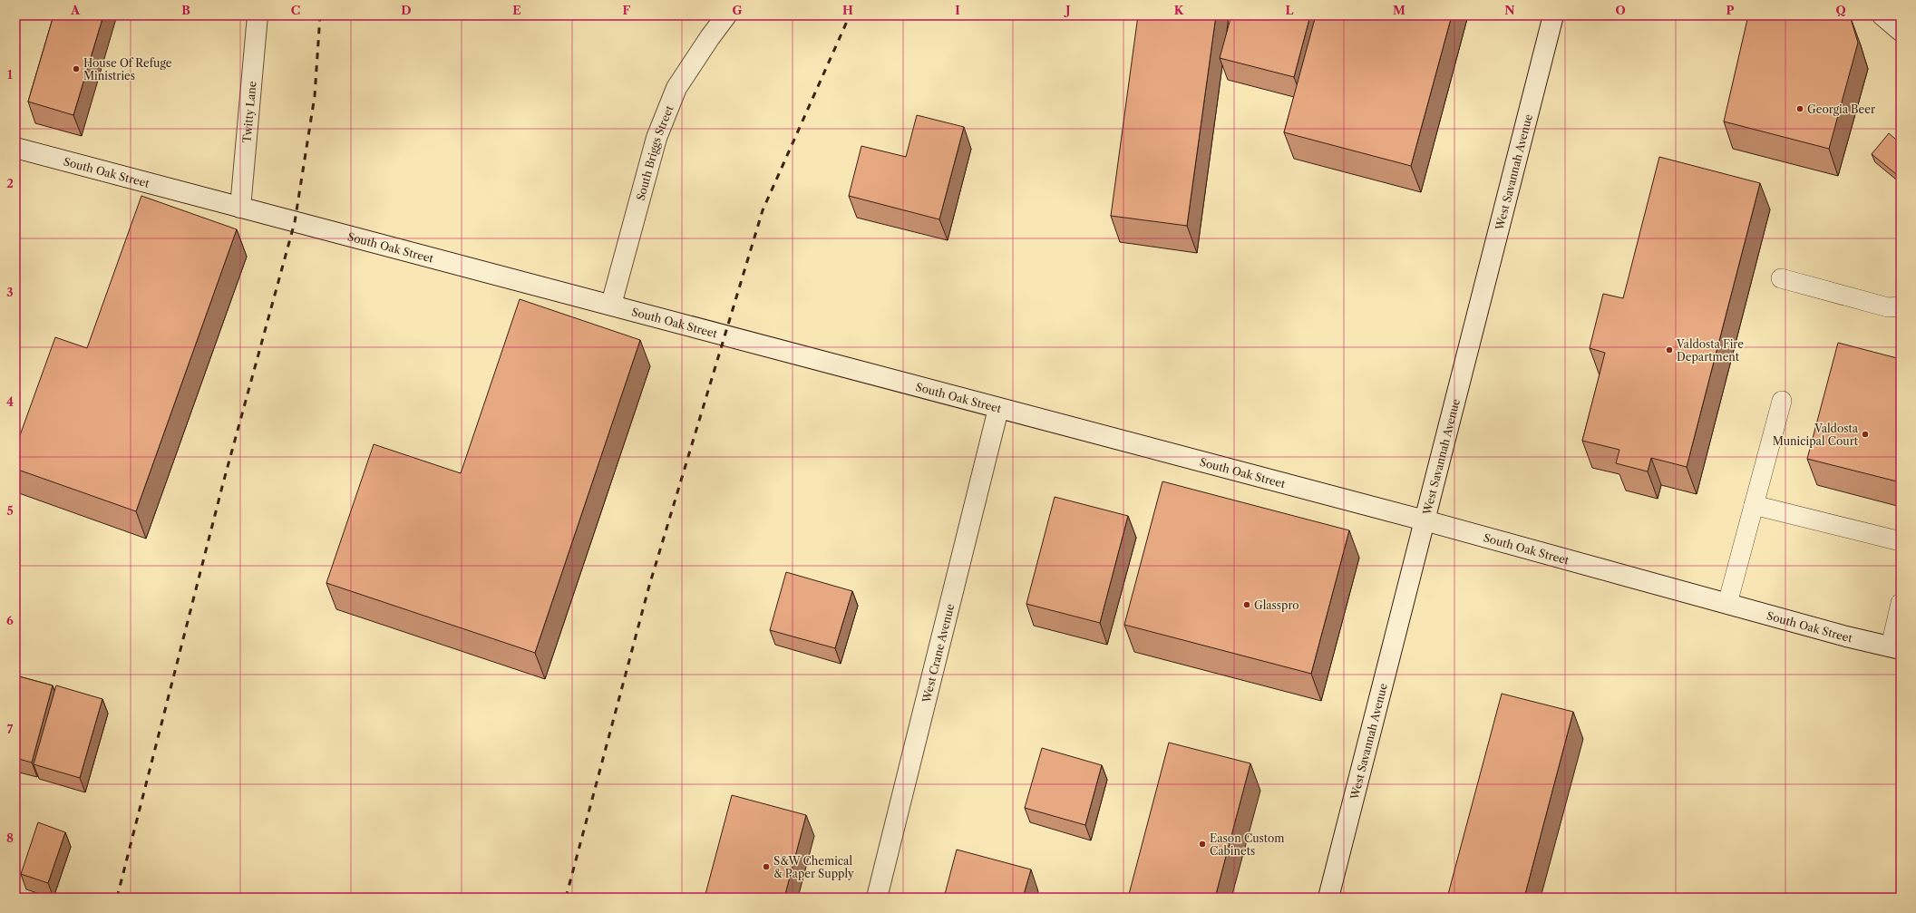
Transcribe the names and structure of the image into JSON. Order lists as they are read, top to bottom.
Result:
{
  "streets": {
    "street": [
      "Twitty Lane",
      "South Briggs Street",
      "South Oak Street",
      "West Savannah Avenue",
      "West Crane Avenue"
    ]
  },
  "crossings": [
    ["Twitty Lane", "South Oak Street"],
    ["South Briggs Street", "South Oak Street"],
    ["South Oak Street", "West Savannah Avenue"],
    ["South Oak Street", "West Crane Avenue"]
  ],
  "places": [
    "House Of Refuge Ministries",
    "Georgia Beer",
    "Valdosta Fire Department",
    "Valdosta Municipal Court",
    "Glasspro",
    "Eason Custom Cabinets",
    "S&W Chemical & Paper Supply"
  ],
  "grid": {
    "columns": [
      "A",
      "B",
      "C",
      "D",
      "E",
      "F",
      "G",
      "H",
      "I",
      "J",
      "K",
      "L",
      "M",
      "N",
      "O",
      "P",
      "Q"
    ],
    "rows": [
      "1",
      "2",
      "3",
      "4",
      "5",
      "6",
      "7",
      "8"
    ]
  }
}
